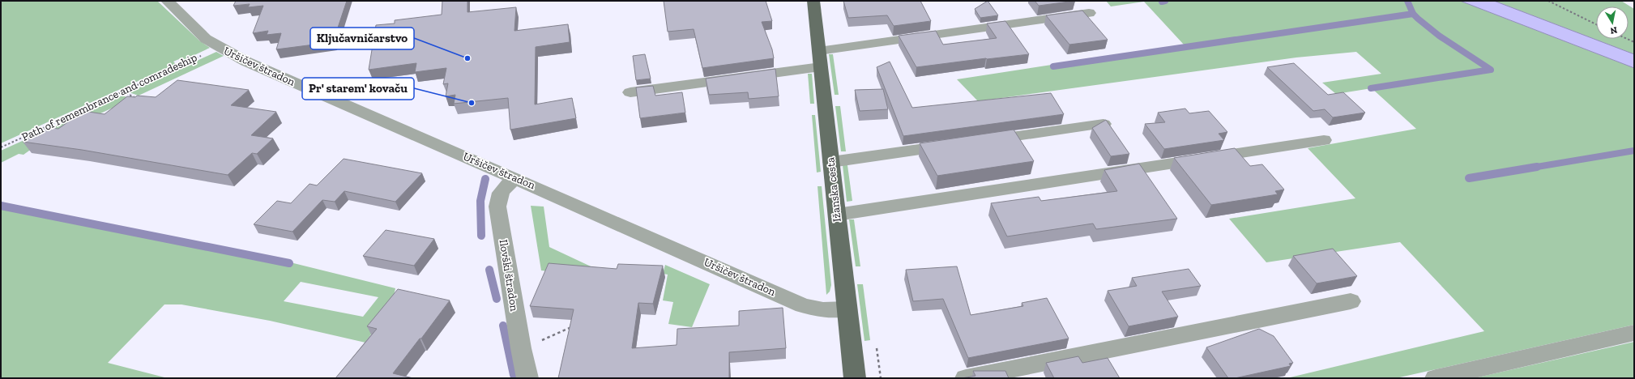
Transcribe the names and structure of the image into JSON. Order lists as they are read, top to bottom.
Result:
{
  "streets": {
    "main road": ["Ižanska cesta"],
    "street": ["Uršičev štradon", "Ilovški štradon"],
    "path": ["Path of remembrance and comradeship"]
  },
  "crossings": [
    ["Uršičev štradon", "Path of remembrance and comradeship"],
    ["Uršičev štradon", "Ižanska cesta"],
    ["Uršičev štradon", "Ilovški štradon"]
  ],
  "places": ["Ključavničarstvo", "Pr' starem' kovaču"],
  "north": "bottom"
}
